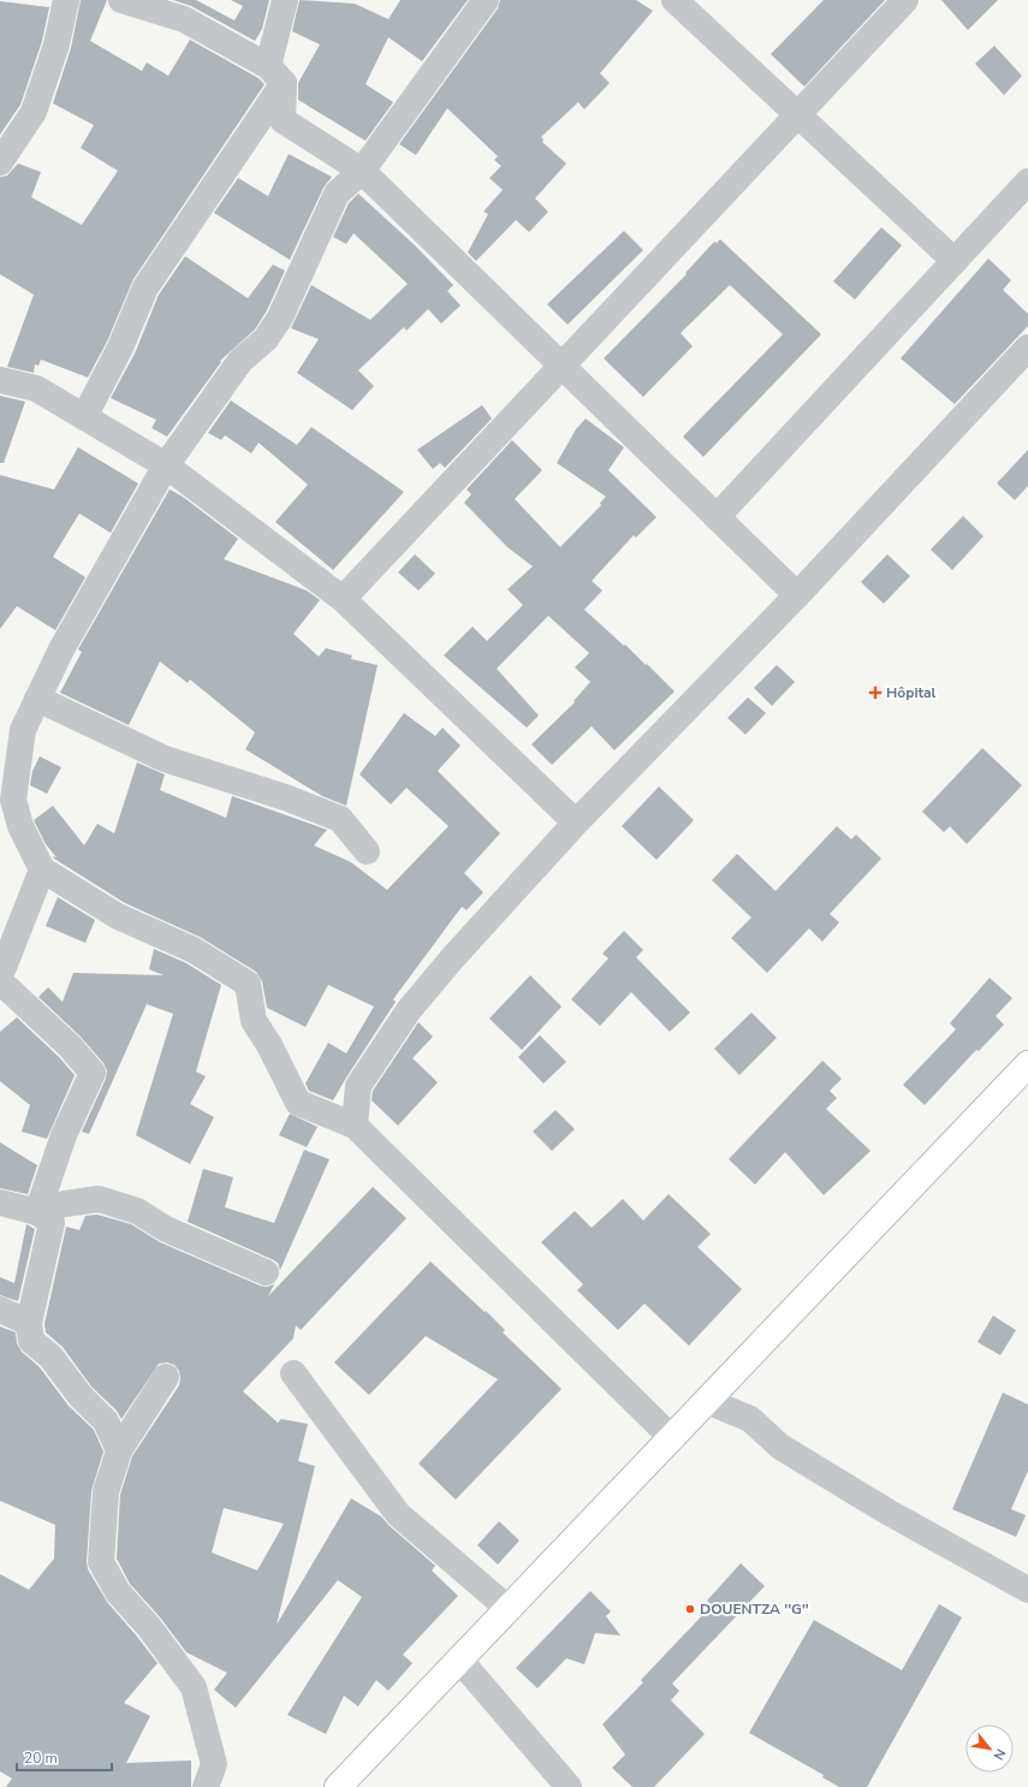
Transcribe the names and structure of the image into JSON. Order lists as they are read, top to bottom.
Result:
{
  "places": {
    "health": ["Hôpital"],
    "other": ["DOUENTZA ''G''"]
  },
  "scale_bar": "20 m",
  "north": "bottom right"
}
